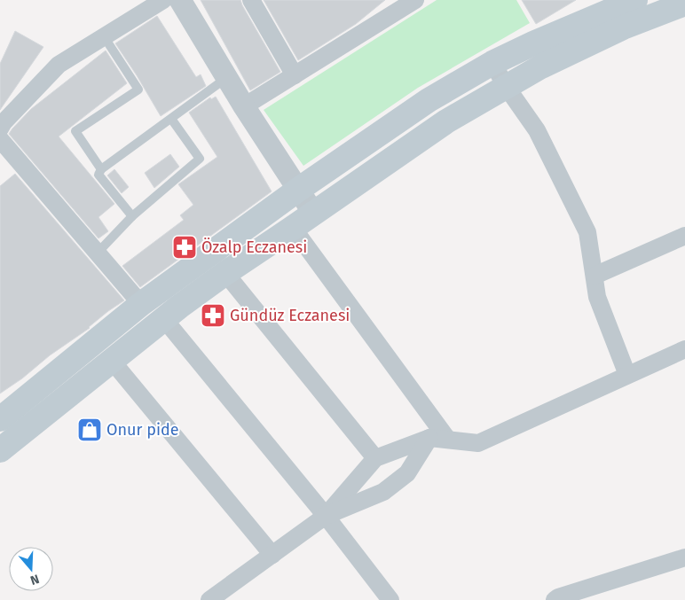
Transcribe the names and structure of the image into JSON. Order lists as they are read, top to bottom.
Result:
{
  "places": {
    "pharmacy": ["Özalp Eczanesi", "Gündüz Eczanesi"],
    "shop": ["Onur pide"]
  },
  "north": "bottom"
}
